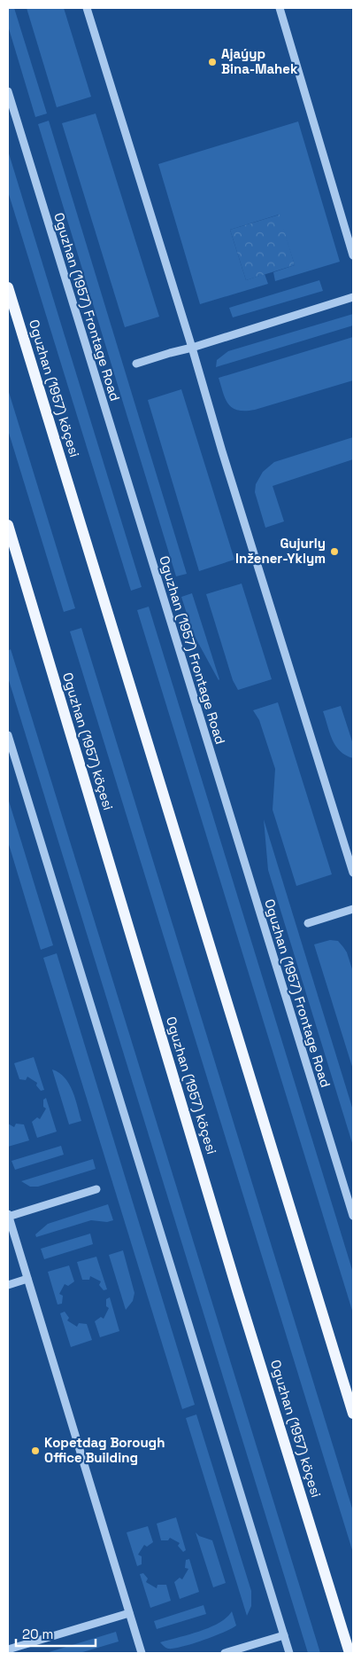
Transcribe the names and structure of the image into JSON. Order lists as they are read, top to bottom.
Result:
{
  "streets": {
    "main road": ["Oguzhan (1957) köçesi"],
    "street": ["Oguzhan (1957) Frontage Road"]
  },
  "places": ["Ajaýyp Bina-Mahek", "Gujurly Inžener-Yklym", "Kopetdag Borough Office Building"],
  "scale_bar": "20 m"
}
